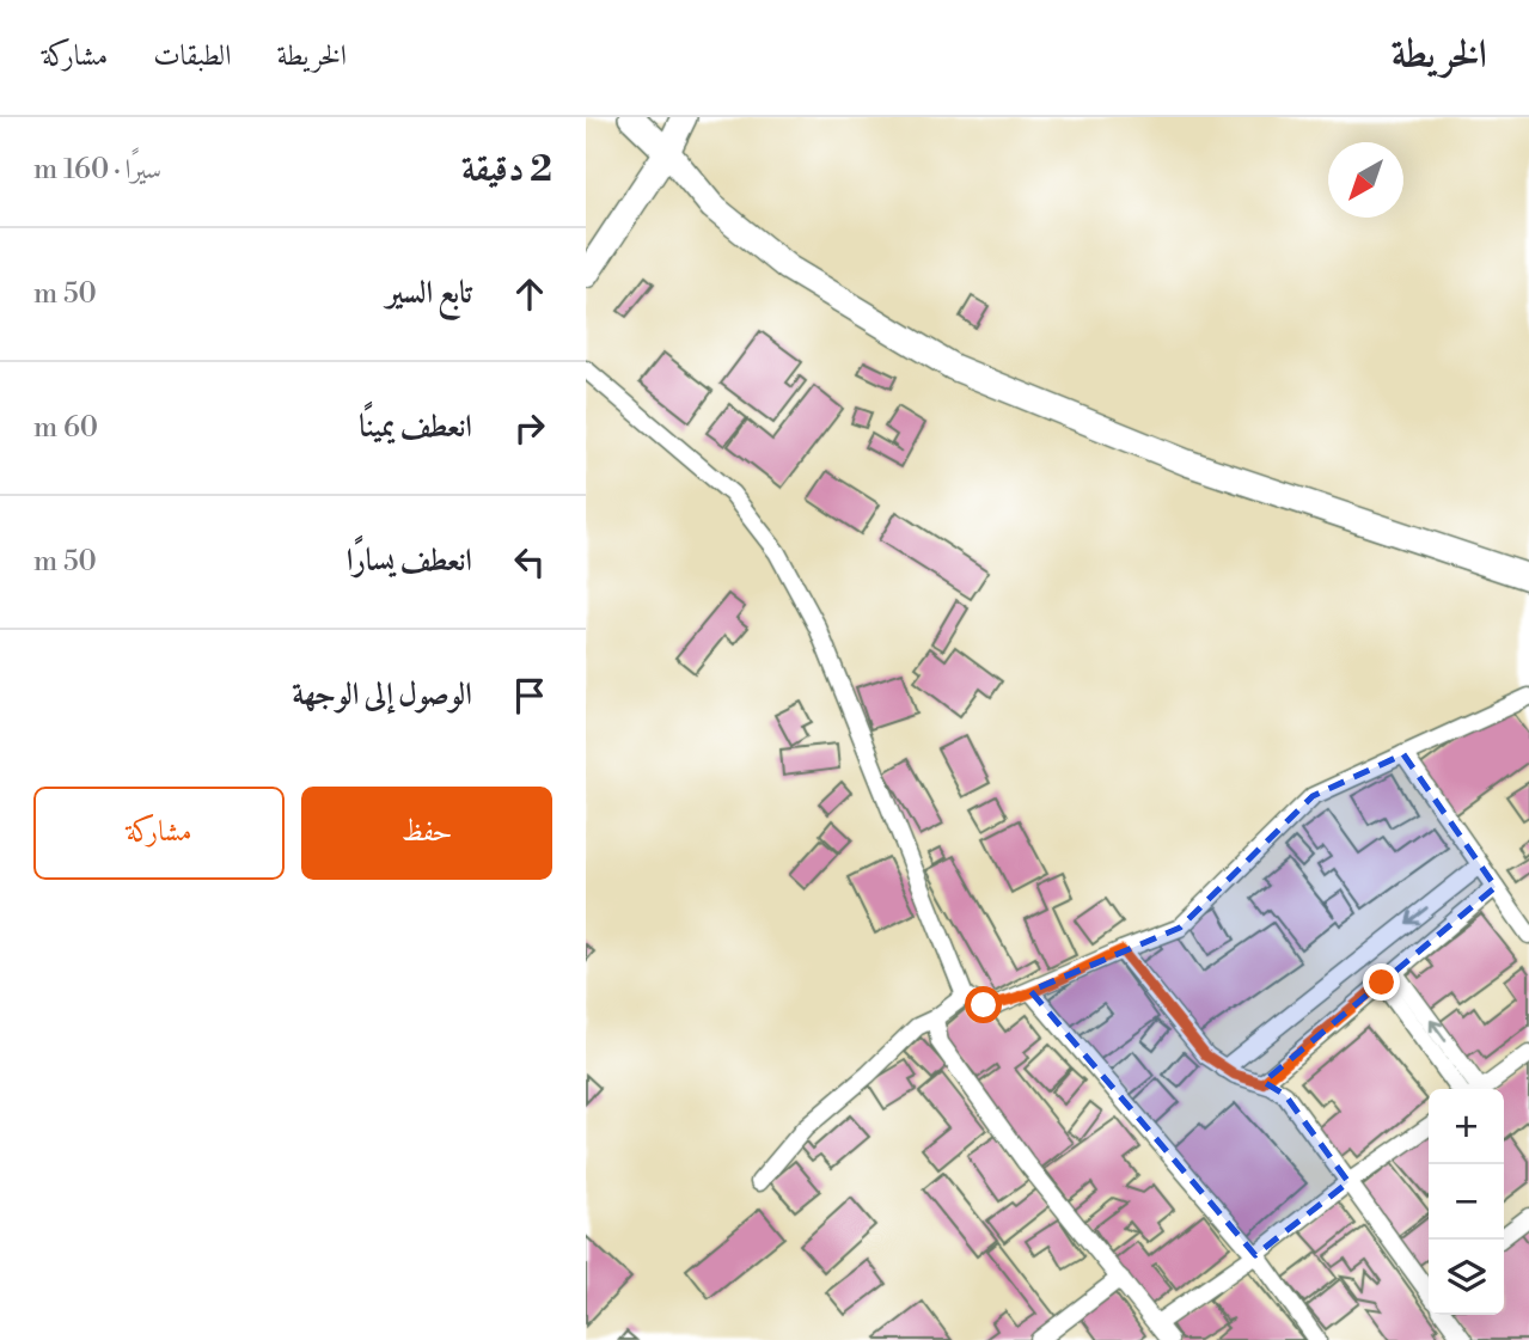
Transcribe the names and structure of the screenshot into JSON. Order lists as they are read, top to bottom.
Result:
{
  "north": "bottom left",
  "page": {
    "header": "الخريطة",
    "nav": ["الخريطة", "الطبقات", "مشاركة"],
    "heading": ["2 دقيقة", "سيرًا · 160 m"],
    "list": [
      ["تابع السير", "50 m"],
      ["انعطف يمينًا", "60 m"],
      ["انعطف يسارًا", "50 m"],
      "الوصول إلى الوجهة"
    ],
    "buttons": ["حفظ", "مشاركة"],
    "map_buttons": ["+", "−"]
  }
}
